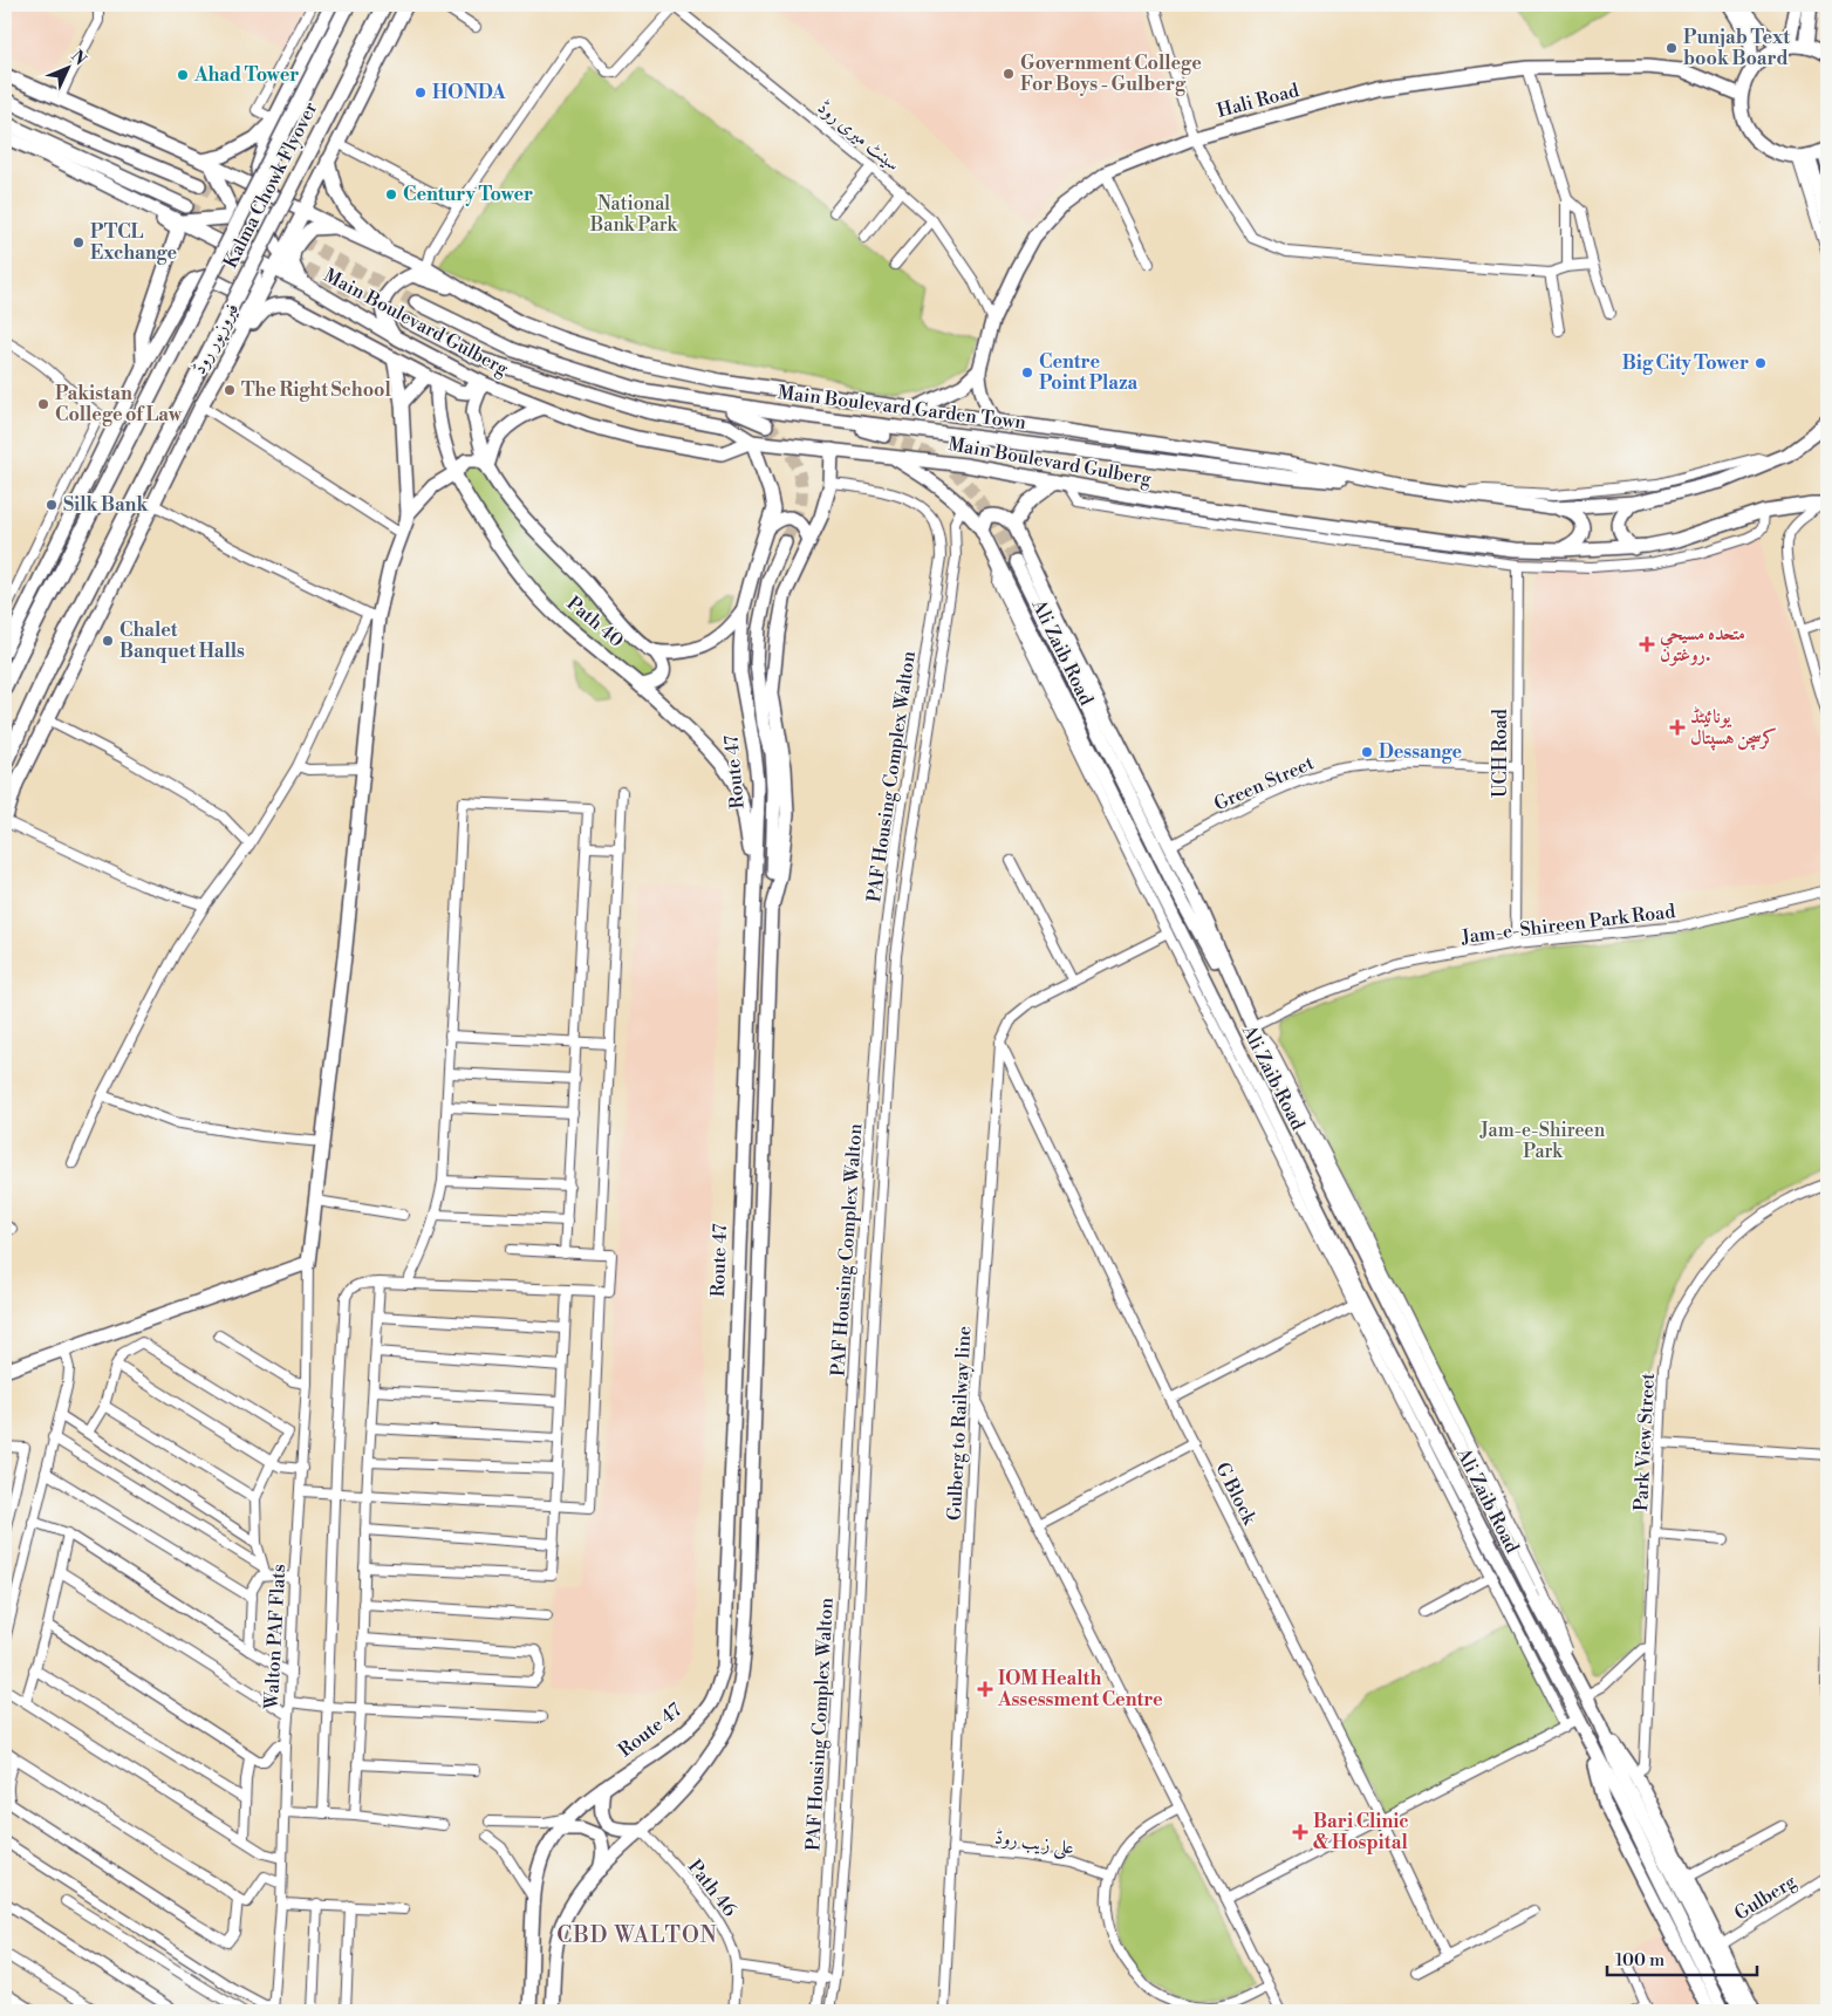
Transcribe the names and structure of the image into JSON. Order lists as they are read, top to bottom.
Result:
{
  "streets": {
    "main road": [
      "Hali Road",
      "Kalma Chowk Flyover",
      "Main Boulevard Gulberg",
      "فیروزپور روڈ",
      "Main Boulevard Garden Town",
      "Path 40",
      "Ali Zaib Road",
      "Route 47"
    ],
    "street": [
      "سینٹ میری روڈ",
      "UCH Road",
      "PAF Housing Complex Walton",
      "Green Street",
      "Jam-e-Shireen Park Road",
      "Gulberg to Railway line",
      "Park View Street",
      "G Block",
      "Walton PAF Flats",
      "علی زیب روڈ",
      "Path 46",
      "Gulberg"
    ]
  },
  "crossings": [
    ["Hali Road", "سینٹ میری روڈ"],
    ["Main Boulevard Gulberg", "Main Boulevard Garden Town"],
    ["Main Boulevard Gulberg", "Path 40"],
    ["Main Boulevard Gulberg", "Ali Zaib Road"],
    ["Main Boulevard Gulberg", "Route 47"],
    ["Path 40", "Route 47"],
    ["Ali Zaib Road", "PAF Housing Complex Walton"],
    ["Ali Zaib Road", "Green Street"],
    ["Ali Zaib Road", "Jam-e-Shireen Park Road"],
    ["Ali Zaib Road", "Park View Street"],
    ["Ali Zaib Road", "Gulberg"],
    ["UCH Road", "Green Street"],
    ["UCH Road", "Jam-e-Shireen Park Road"],
    ["Gulberg to Railway line", "G Block"],
    ["Gulberg to Railway line", "علی زیب روڈ"]
  ],
  "districts": ["CBD WALTON"],
  "parks": ["National Bank Park", "Jam-e-Shireen Park"],
  "places": {
    "other": [
      "Punjab Text book Board",
      "Government College For Boys - Gulberg",
      "Ahad Tower",
      "HONDA",
      "Century Tower",
      "PTCL Exchange",
      "Big City Tower",
      "Centre Point Plaza",
      "The Right School",
      "Pakistan College of Law",
      "Silk Bank",
      "Chalet Banquet Halls",
      "Dessange"
    ],
    "health": [
      "متحده مسیحي روغتون.",
      "یونائیٹڈ کرسچن ہسپتال",
      "IOM Health Assessment Centre",
      "Bari Clinic & Hospital"
    ]
  },
  "scale_bar": "100 m",
  "north": "top right"
}
